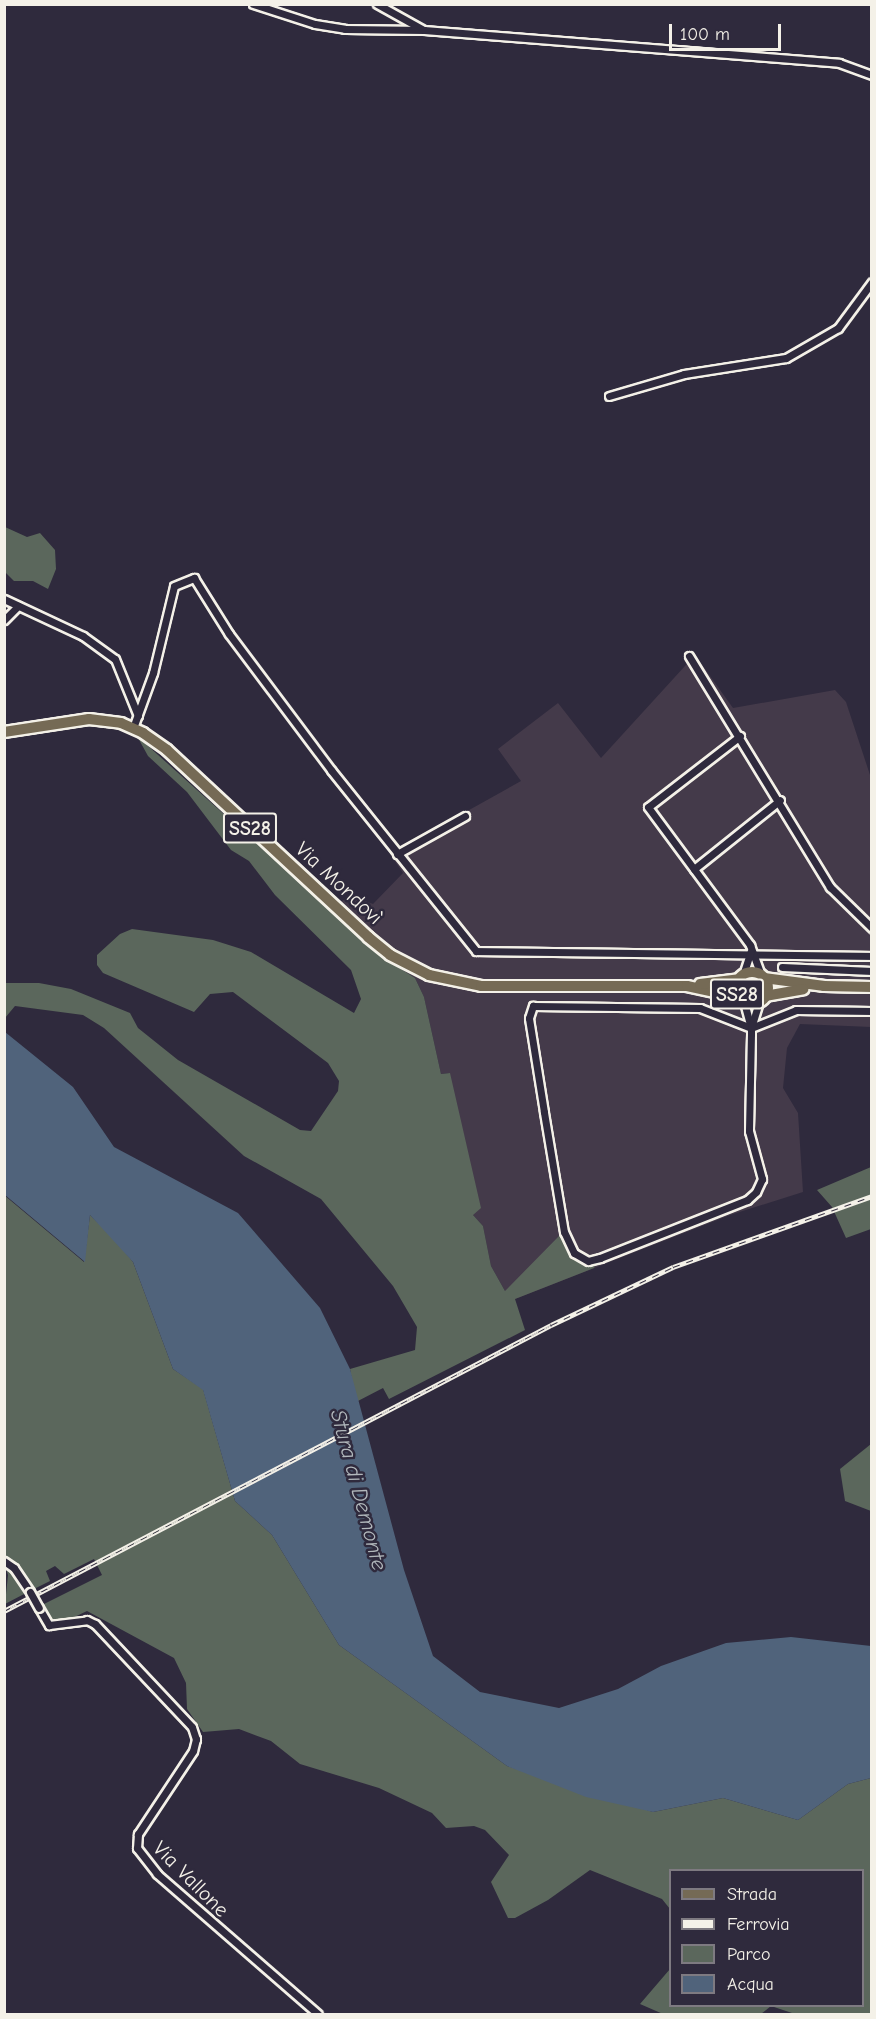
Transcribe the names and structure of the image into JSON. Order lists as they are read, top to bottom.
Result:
{
  "streets": {
    "main road": ["SS28", "Via Mondovì"],
    "street": ["Via Vallone"]
  },
  "crossings": [
    ["SS28", "Via Mondovì"]
  ],
  "water": ["Stura di Demonte"],
  "legend": [
    "Strada",
    "Ferrovia",
    "Parco",
    "Acqua"
  ],
  "scale_bar": "100 m"
}
